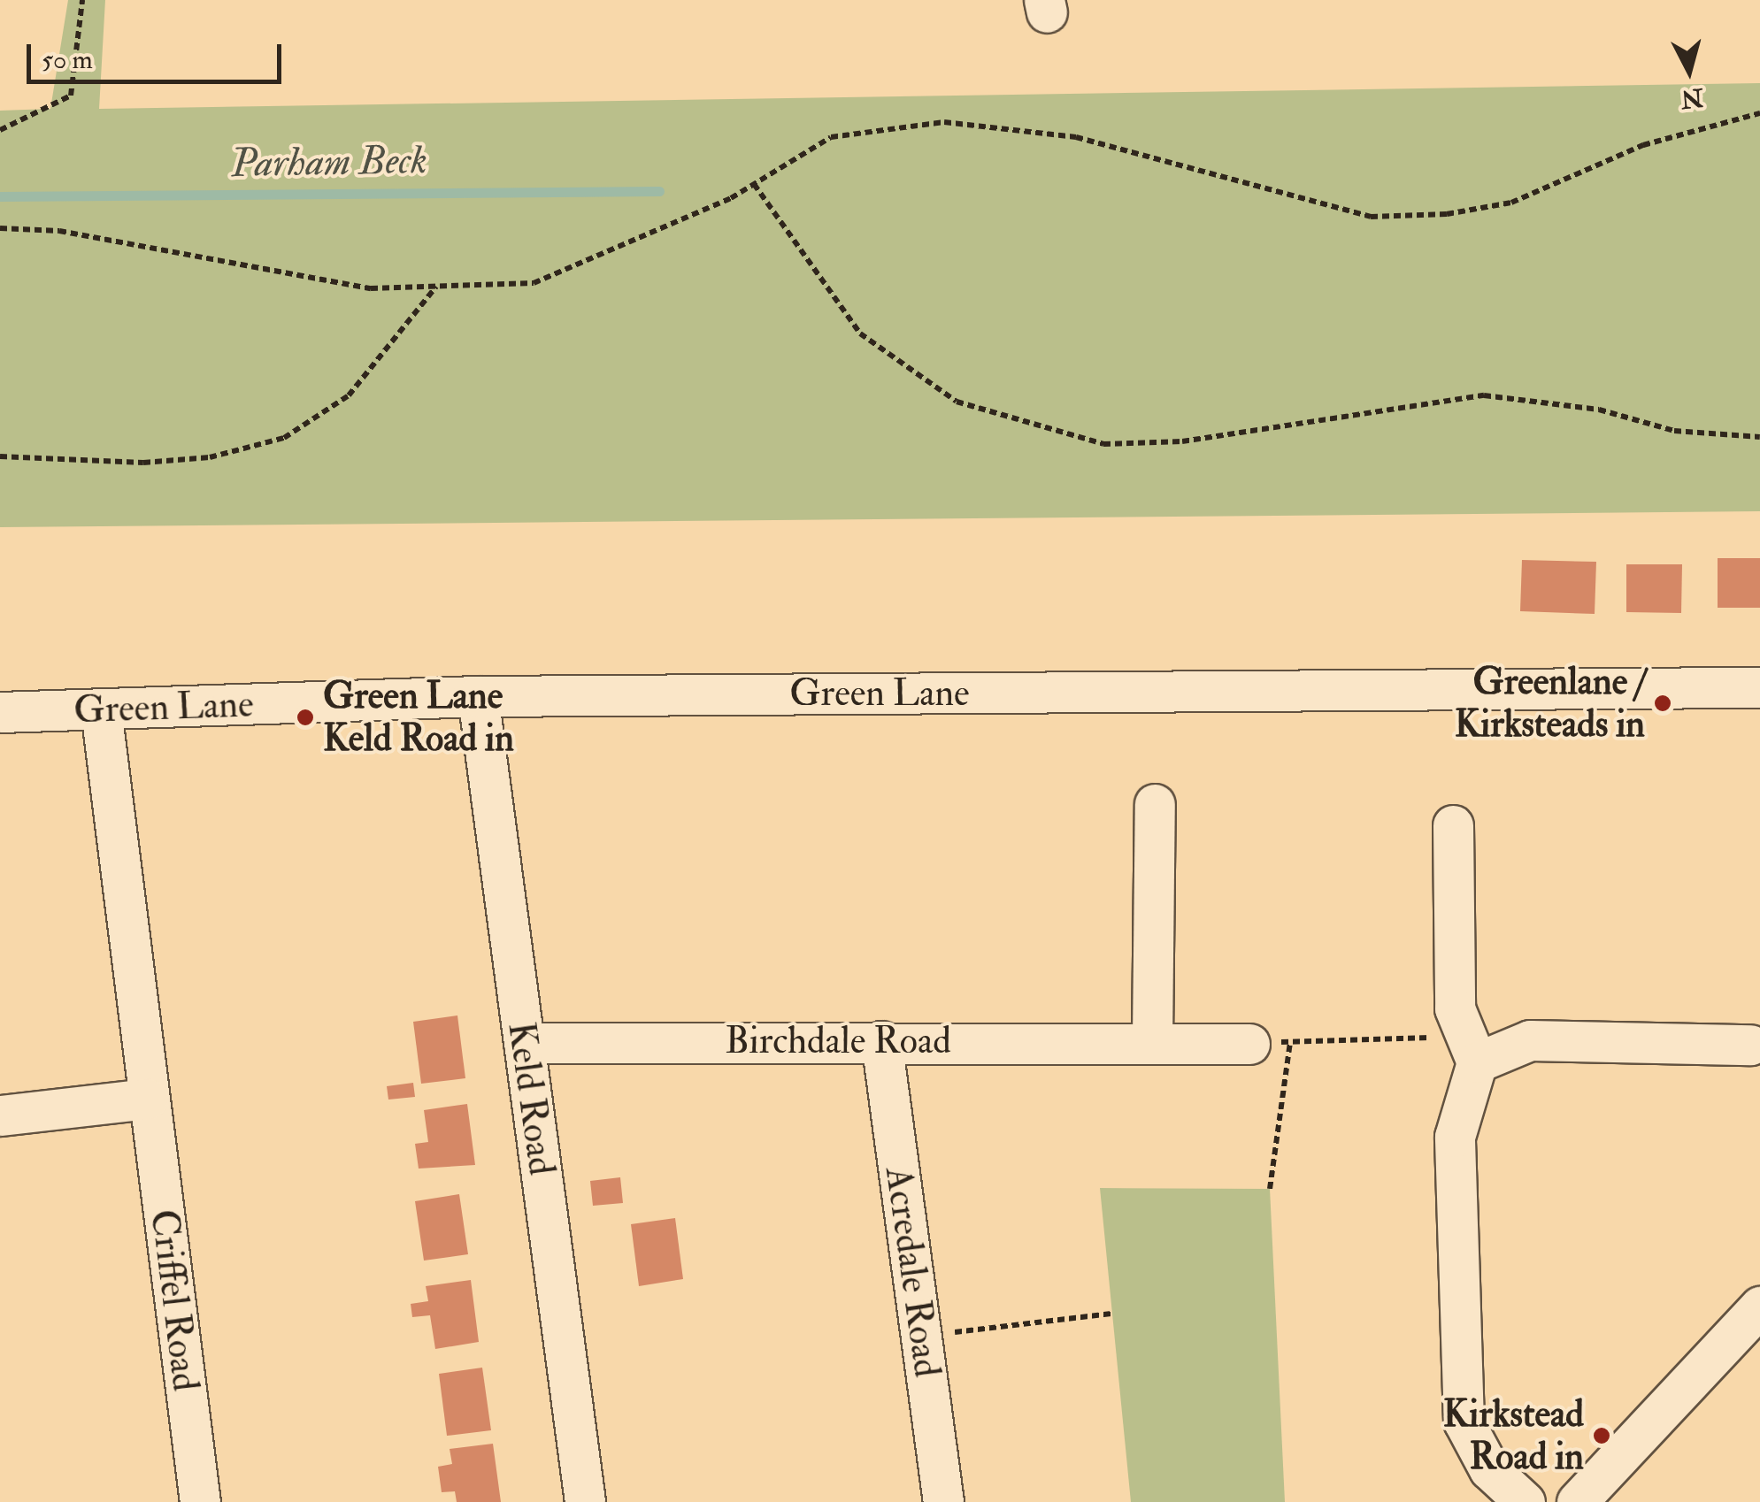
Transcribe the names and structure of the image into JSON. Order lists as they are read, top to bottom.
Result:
{
  "streets": {
    "street": [
      "Green Lane",
      "Birchdale Road",
      "Keld Road",
      "Acredale Road",
      "Criffel Road"
    ]
  },
  "crossings": [
    ["Green Lane", "Keld Road"],
    ["Green Lane", "Criffel Road"],
    ["Birchdale Road", "Keld Road"],
    ["Birchdale Road", "Acredale Road"]
  ],
  "water": ["Parham Beck"],
  "places": ["Greenlane / Kirksteads in", "Green Lane Keld Road in", "Kirkstead Road in"],
  "scale_bar": "50 m",
  "north": "bottom"
}
